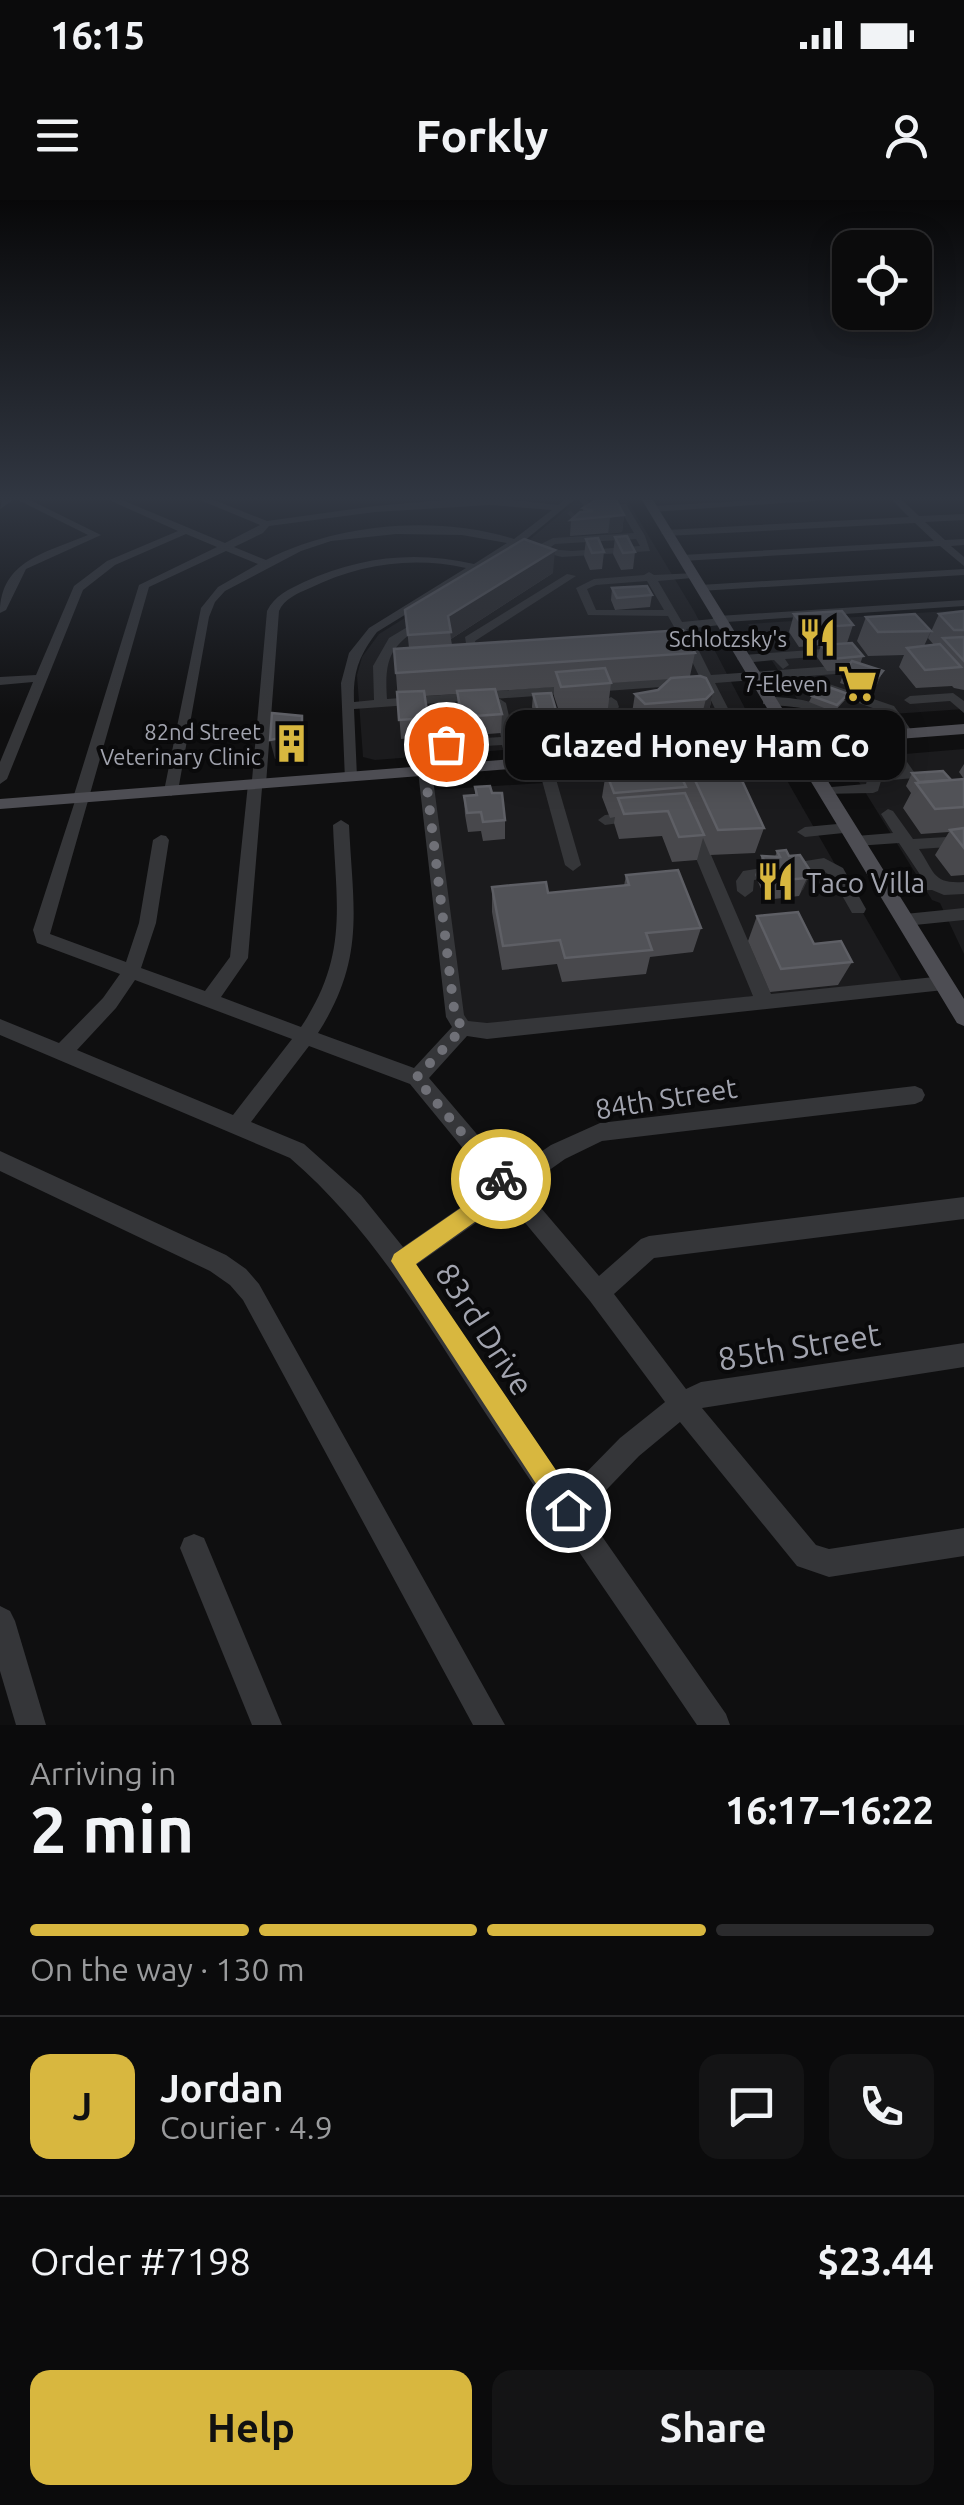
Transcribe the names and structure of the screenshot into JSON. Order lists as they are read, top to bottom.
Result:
{
  "streets": {
    "street": ["84th Street", "83rd Drive", "85th Street"]
  },
  "crossings": [
    ["84th Street", "83rd Drive"],
    ["83rd Drive", "85th Street"]
  ],
  "places": {
    "restaurant": ["Schlotzsky's", "Taco Villa"],
    "supermarket": ["7-Eleven"],
    "building": ["82nd Street Veterinary Clinic"],
    "other": ["Glazed Honey Ham Co"]
  },
  "page": {
    "status": "16:15",
    "header": "Forkly",
    "bubble": "Glazed Honey Ham Co",
    "heading": ["2 min", "Arriving in", "16:17–16:22"],
    "panel": [
      "Jordan",
      "Courier · 4.9",
      "Order #7198",
      "$23.44"
    ],
    "bar": "On the way · 130 m",
    "round": "J",
    "buttons": ["Help", "Share"]
  }
}
